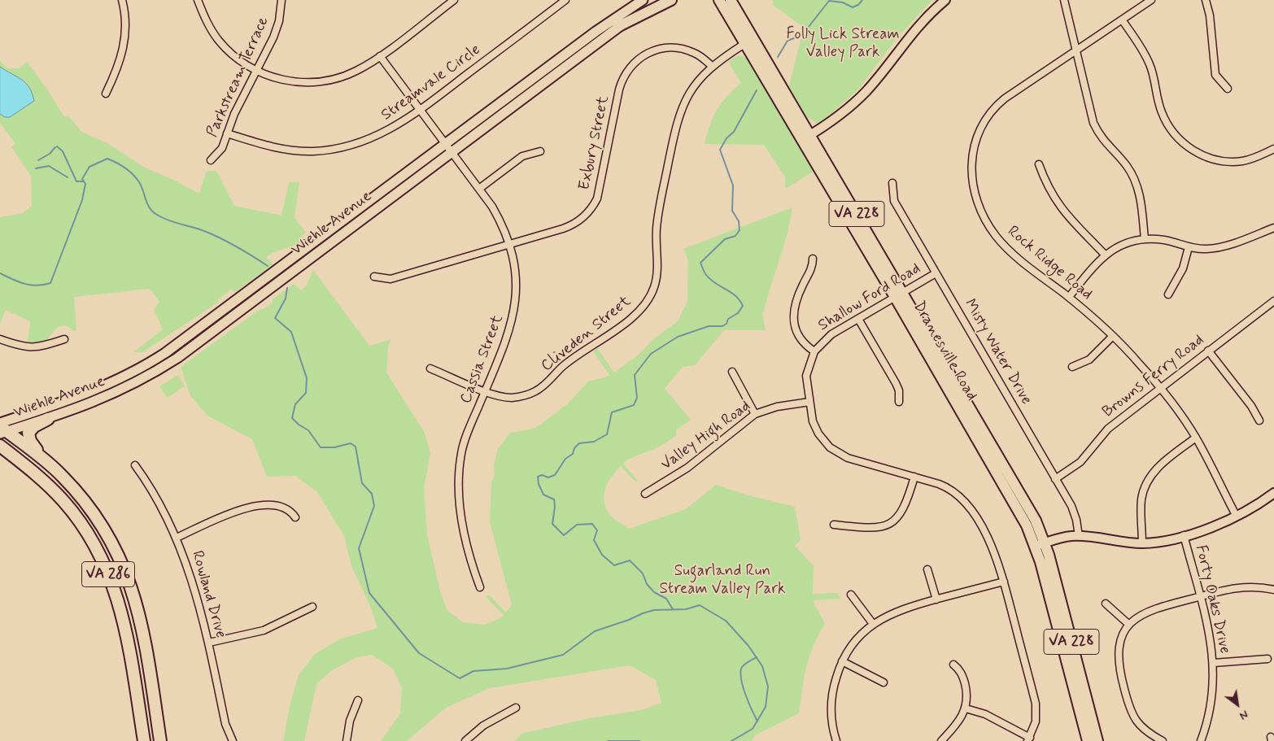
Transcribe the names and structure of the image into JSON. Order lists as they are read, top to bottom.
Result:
{
  "streets": {
    "highway": ["VA 286"],
    "main road": ["VA 228", "Wiehle Avenue", "Dranesville Road"],
    "street": [
      "Parkstream Terrace",
      "Streamvale Circle",
      "Exbury Street",
      "Rock Ridge Road",
      "Shallow Ford Road",
      "Cliveden Street",
      "Misty Water Drive",
      "Cassia Street",
      "Browns Ferry Road",
      "Valley High Road",
      "Rowland Drive",
      "Forty Oaks Drive"
    ]
  },
  "crossings": [
    ["Parkstream Terrace", "Streamvale Circle"],
    ["Streamvale Circle", "Cassia Street"],
    ["Exbury Street", "Cliveden Street"],
    ["Exbury Street", "Cassia Street"],
    ["Wiehle Avenue", "Cassia Street"],
    ["Wiehle Avenue", "VA 286"],
    ["Rock Ridge Road", "Browns Ferry Road"],
    ["Shallow Ford Road", "Dranesville Road"],
    ["Shallow Ford Road", "Misty Water Drive"],
    ["Shallow Ford Road", "Valley High Road"],
    ["Cliveden Street", "Dranesville Road"],
    ["Cliveden Street", "Cassia Street"],
    ["Misty Water Drive", "Browns Ferry Road"]
  ],
  "parks": ["Folly Lick Stream Valley Park", "Sugarland Run Stream Valley Park"],
  "north": "bottom right"
}
